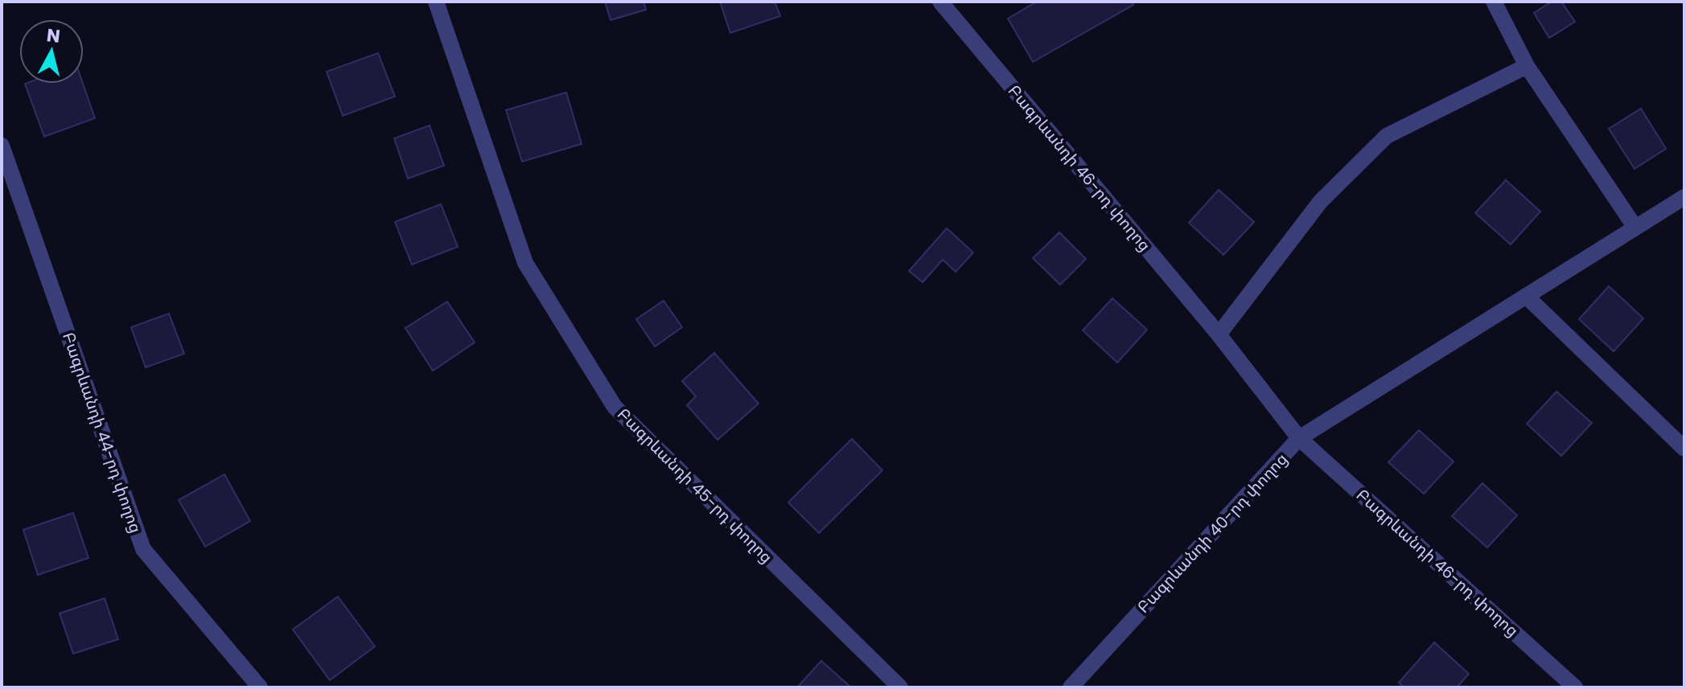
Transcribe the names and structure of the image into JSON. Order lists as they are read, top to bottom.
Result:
{
  "streets": {
    "street": [
      "Բագրևանդի 46-րդ փողոց",
      "Բագրևանդի 44-րդ փողոց",
      "Բագրևանդի 45-րդ փողոց",
      "Բագրևանդի 40-րդ փողոց"
    ]
  },
  "crossings": [
    ["Բագրևանդի 46-րդ փողոց", "Բագրևանդի 40-րդ փողոց"]
  ],
  "north": "top"
}
